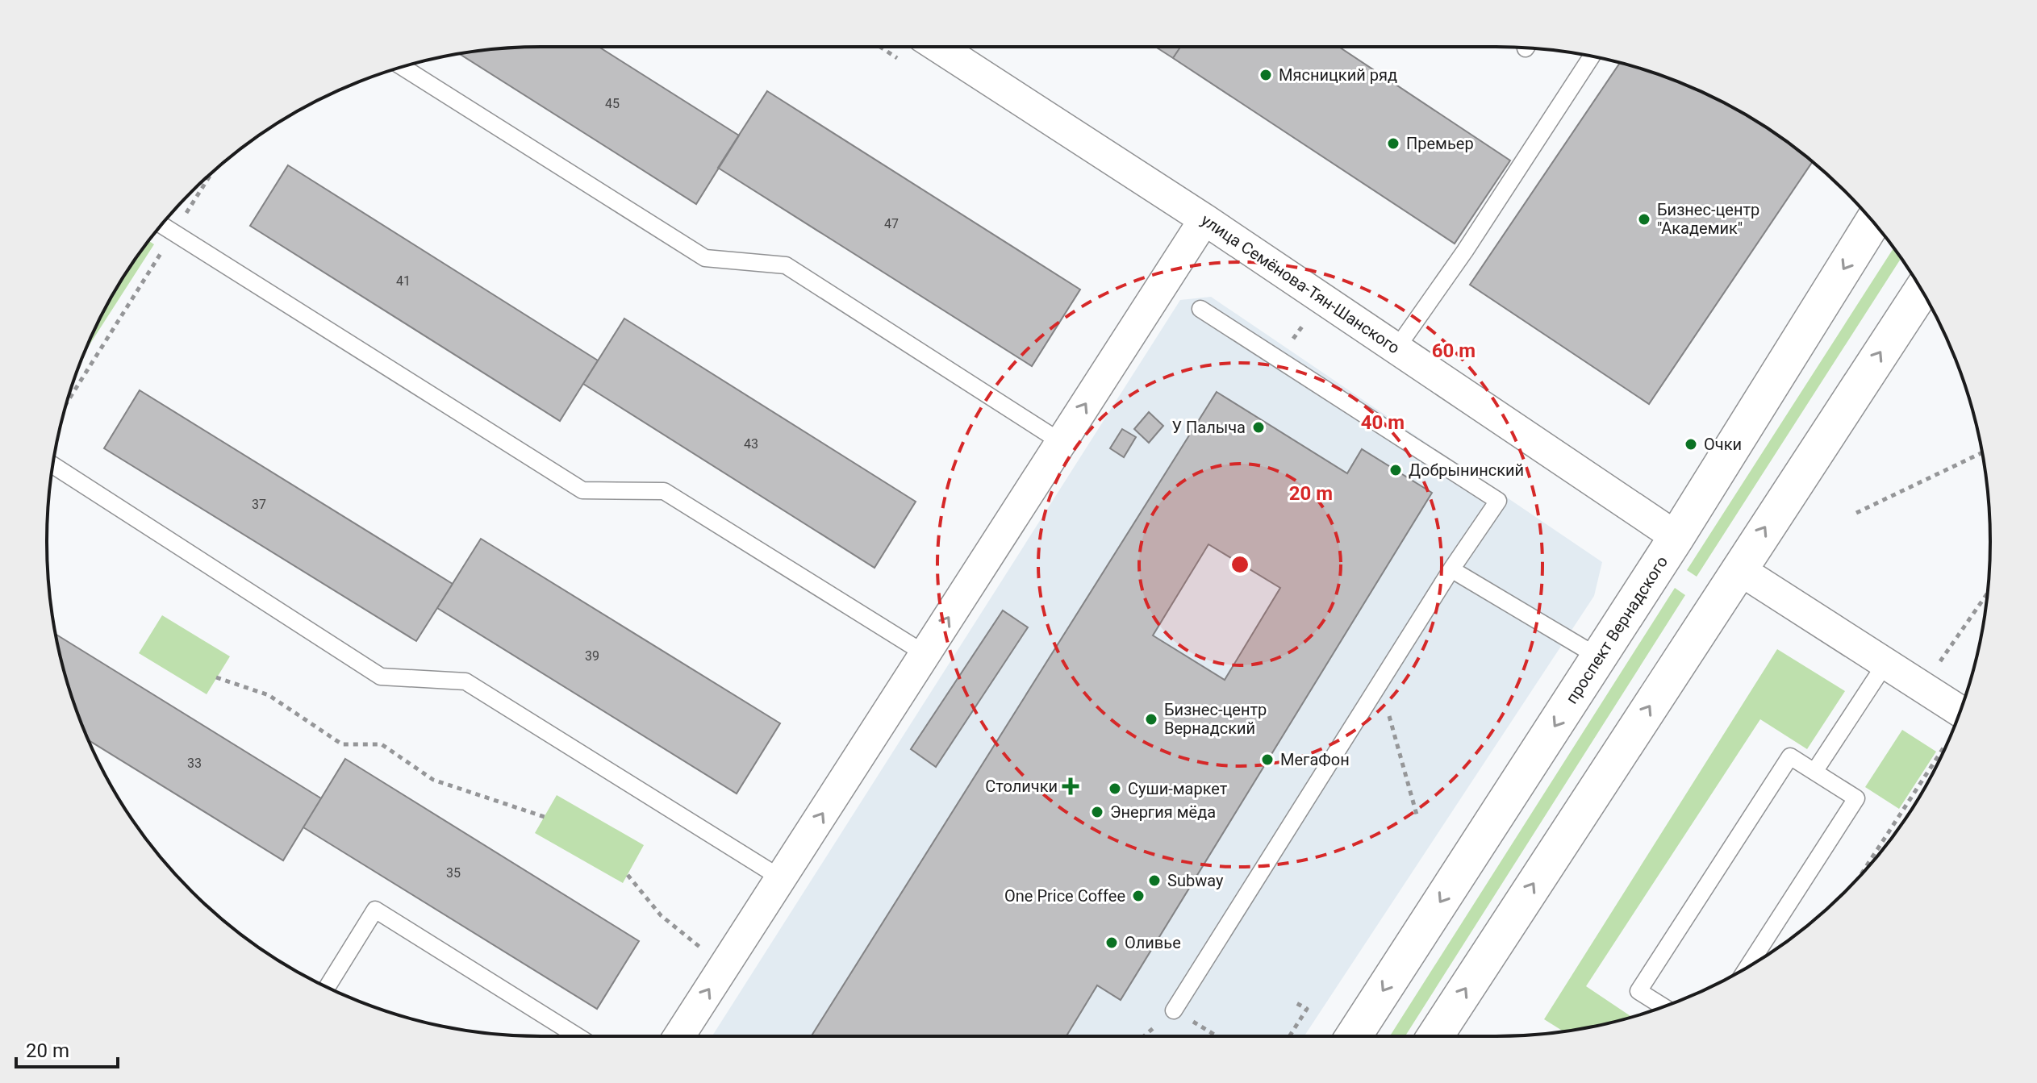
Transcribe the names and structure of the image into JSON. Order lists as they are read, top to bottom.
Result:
{
  "streets": {
    "main road": ["проспект Вернадского"],
    "street": ["улица Семёнова-Тян-Шанского"]
  },
  "crossings": [
    ["улица Семёнова-Тян-Шанского", "проспект Вернадского"]
  ],
  "places": {
    "other": [
      "Мясницкий ряд",
      "Премьер",
      "Бизнес-центр \"Академик\"",
      "У Палыча",
      "Очки",
      "Добрынинский",
      "Бизнес-центр Вернадский",
      "МегаФон",
      "Суши-маркет",
      "Энергия мёда",
      "Subway",
      "One Price Coffee",
      "Оливье"
    ],
    "health": ["Столички"]
  },
  "house_numbers": [
    "45",
    "47",
    "41",
    "43",
    "37",
    "39",
    "33",
    "35"
  ],
  "scale_bar": "20 m",
  "rings": ["60 m", "40 m", "20 m"]
}
